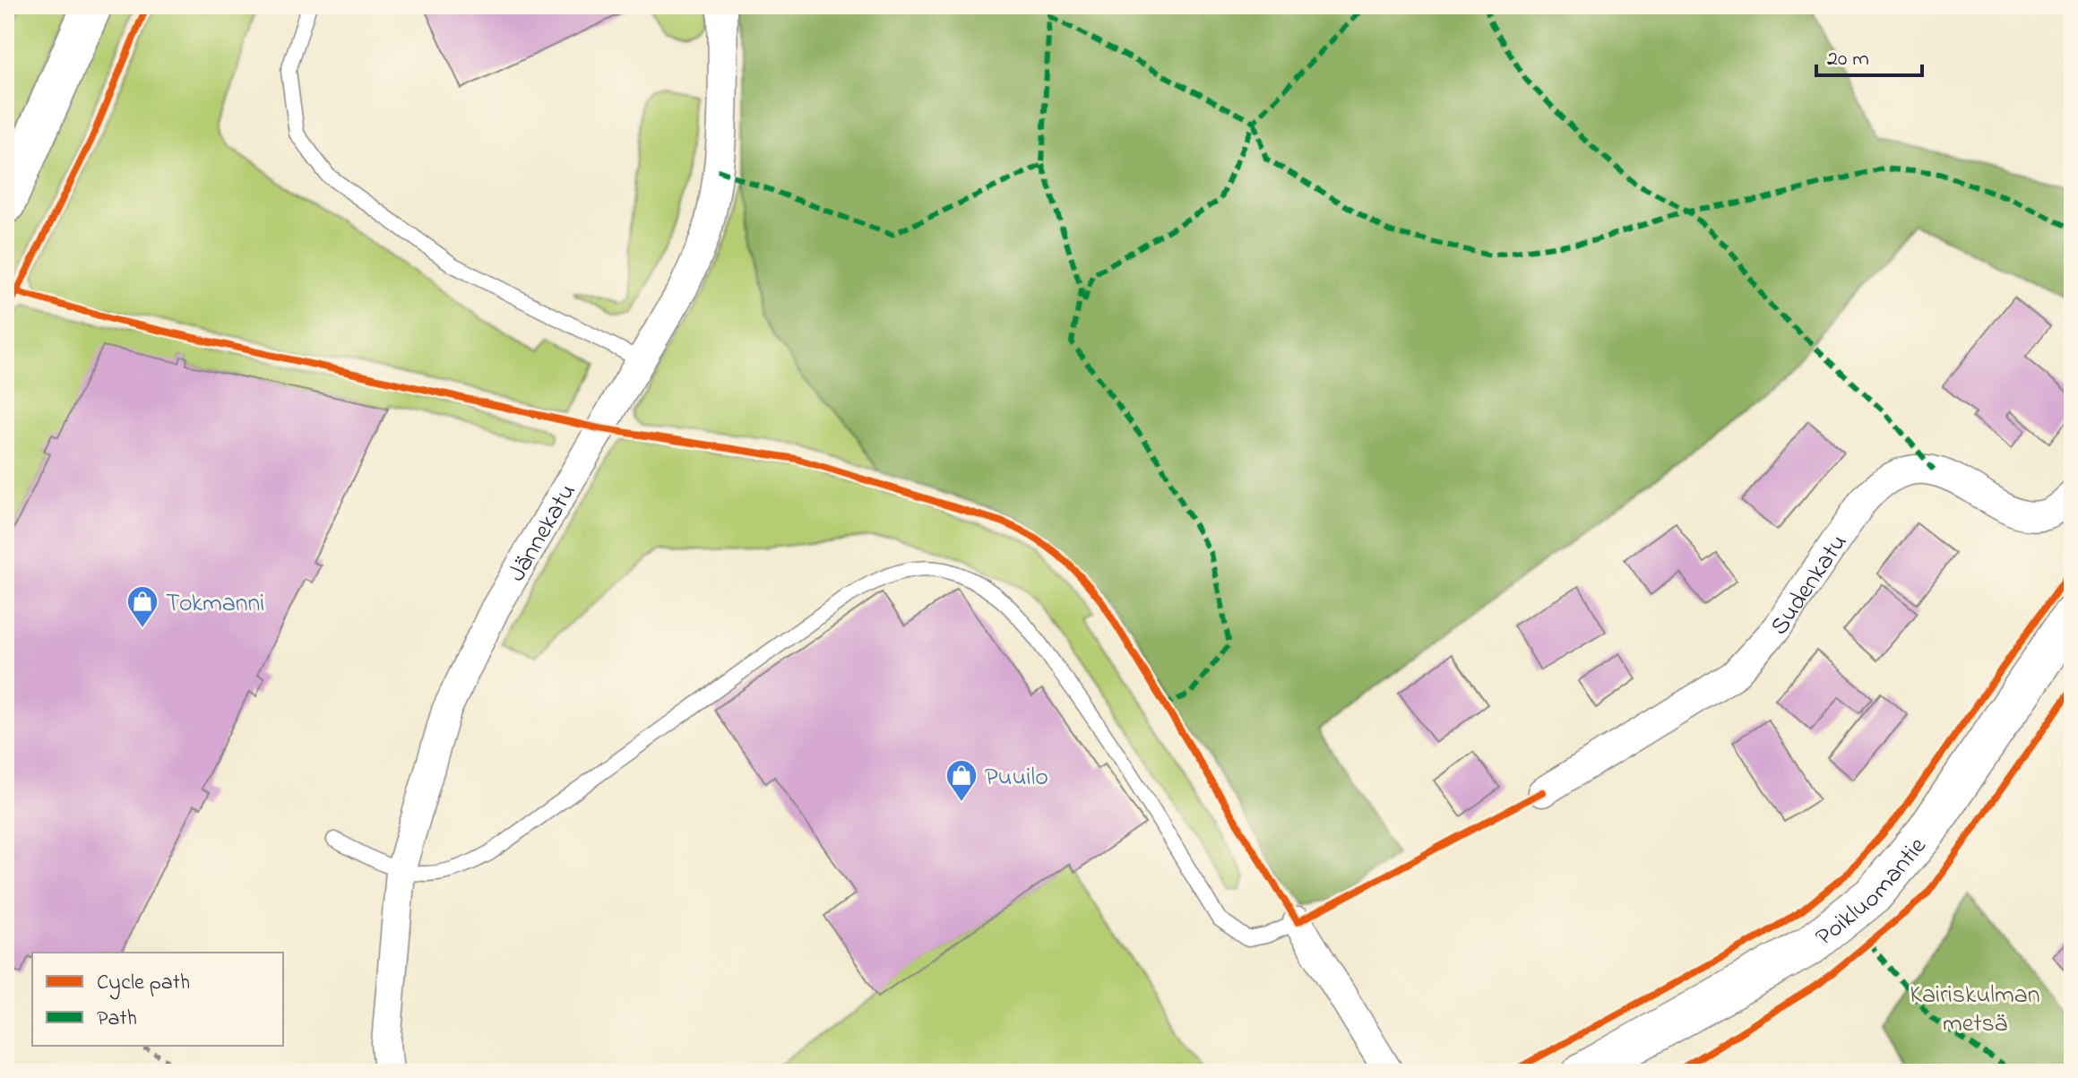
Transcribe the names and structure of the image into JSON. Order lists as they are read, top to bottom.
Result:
{
  "streets": {
    "street": ["Jännekatu", "Sudenkatu", "Poikluomantie"]
  },
  "parks": ["Kairiskulman metsä"],
  "places": {
    "shop": ["Tokmanni", "Puuilo"]
  },
  "legend": ["Cycle path", "Path"],
  "scale_bar": "20 m"
}
